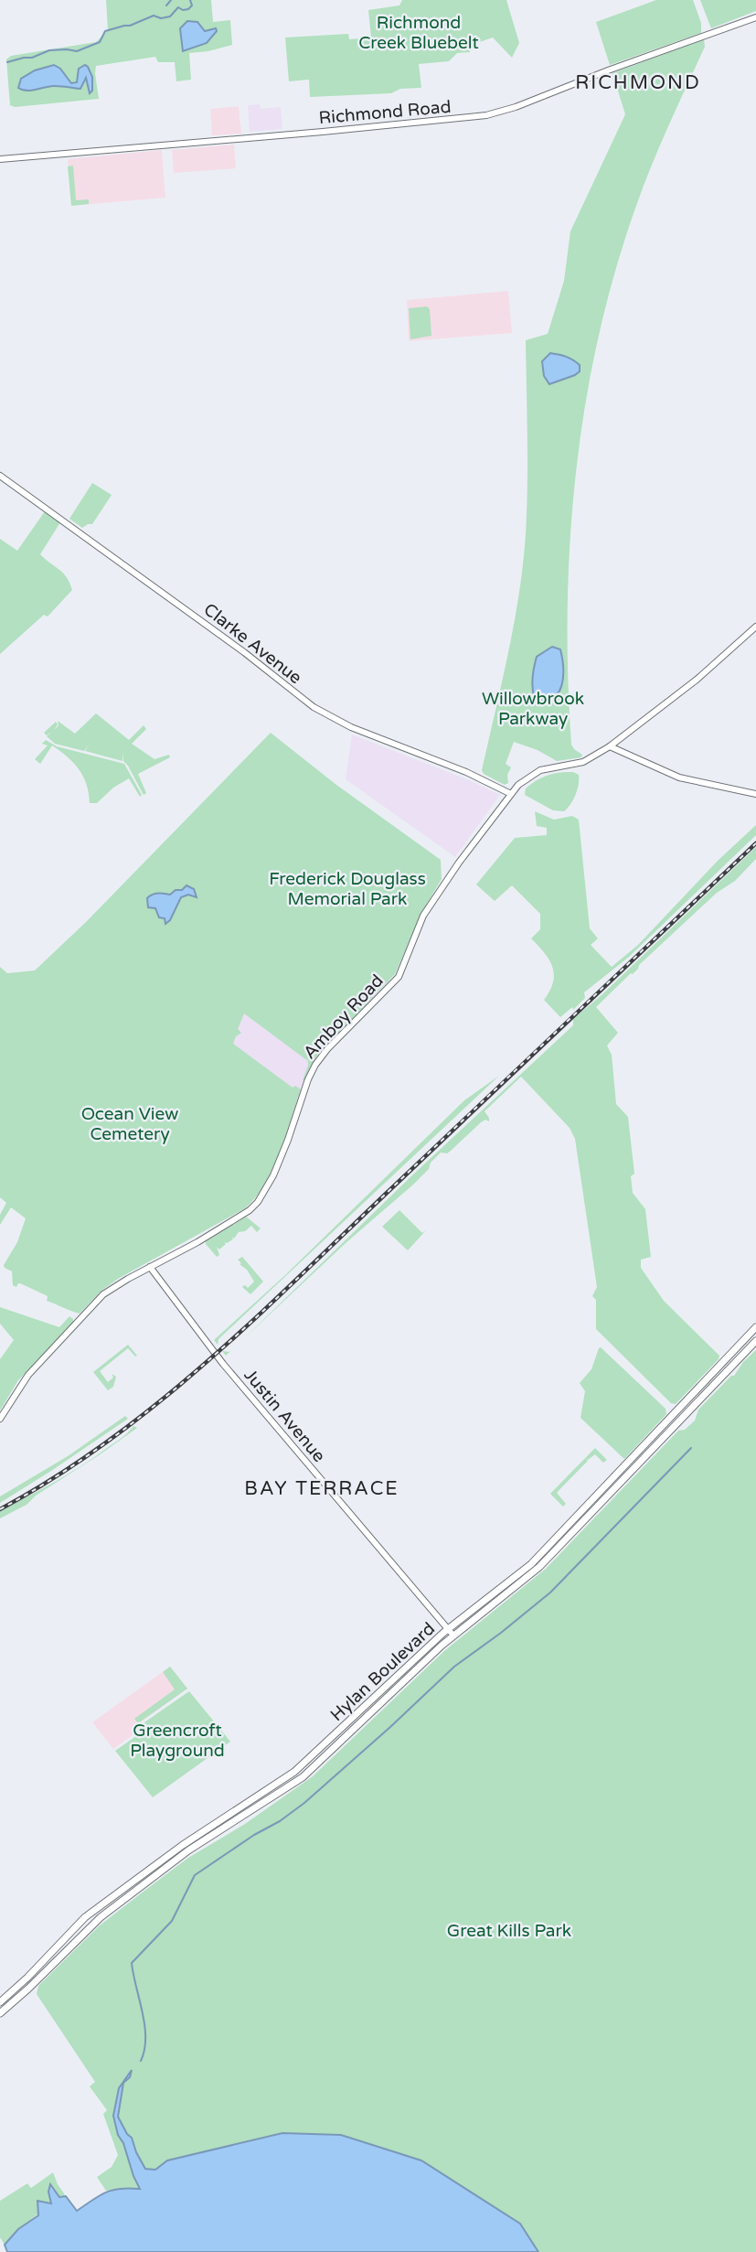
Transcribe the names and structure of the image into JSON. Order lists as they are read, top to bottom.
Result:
{
  "streets": {
    "main road": ["Hylan Boulevard"],
    "street": [
      "Richmond Road",
      "Clarke Avenue",
      "Amboy Road",
      "Justin Avenue"
    ]
  },
  "crossings": [
    ["Clarke Avenue", "Amboy Road"],
    ["Amboy Road", "Justin Avenue"],
    ["Justin Avenue", "Hylan Boulevard"]
  ],
  "districts": ["RICHMOND", "BAY TERRACE"],
  "parks": [
    "Richmond Creek Bluebelt",
    "Willowbrook Parkway",
    "Frederick Douglass Memorial Park",
    "Ocean View Cemetery",
    "Greencroft Playground",
    "Great Kills Park"
  ]
}
